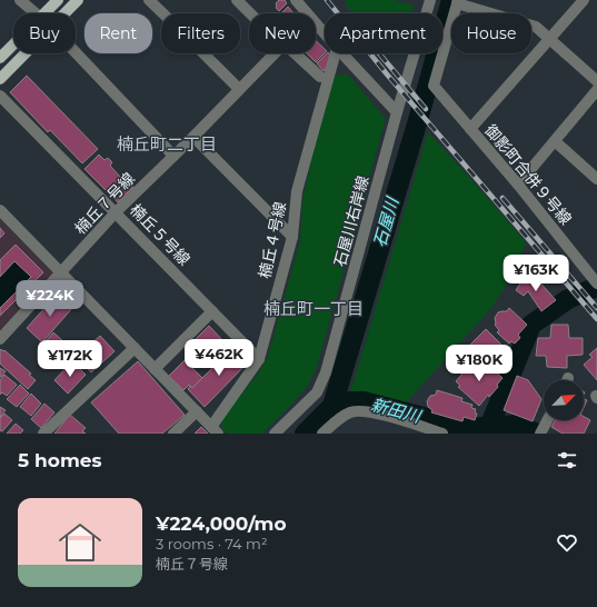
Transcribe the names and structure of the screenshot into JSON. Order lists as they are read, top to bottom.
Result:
{
  "streets": {
    "street": [
      "御影町合併９号線",
      "楠丘７号線",
      "石屋川右岸線",
      "楠丘５号線",
      "楠丘４号線"
    ]
  },
  "crossings": [
    ["楠丘７号線", "楠丘５号線"],
    ["楠丘５号線", "楠丘４号線"]
  ],
  "districts": ["楠丘町二丁目", "楠丘町一丁目"],
  "water": ["石屋川", "新田川"],
  "north": "top right",
  "page": {
    "chip": [
      "Buy",
      "Rent",
      "Filters",
      "New",
      "Apartment",
      "House"
    ],
    "price": [
      "¥163K",
      "¥224K",
      "¥462K",
      "¥172K",
      "¥180K"
    ],
    "heading": "5 homes",
    "list": [
      {
        "name": "¥224,000/mo",
        "note": "3 rooms · 74 m² · 楠丘７号線"
      }
    ]
  }
}
